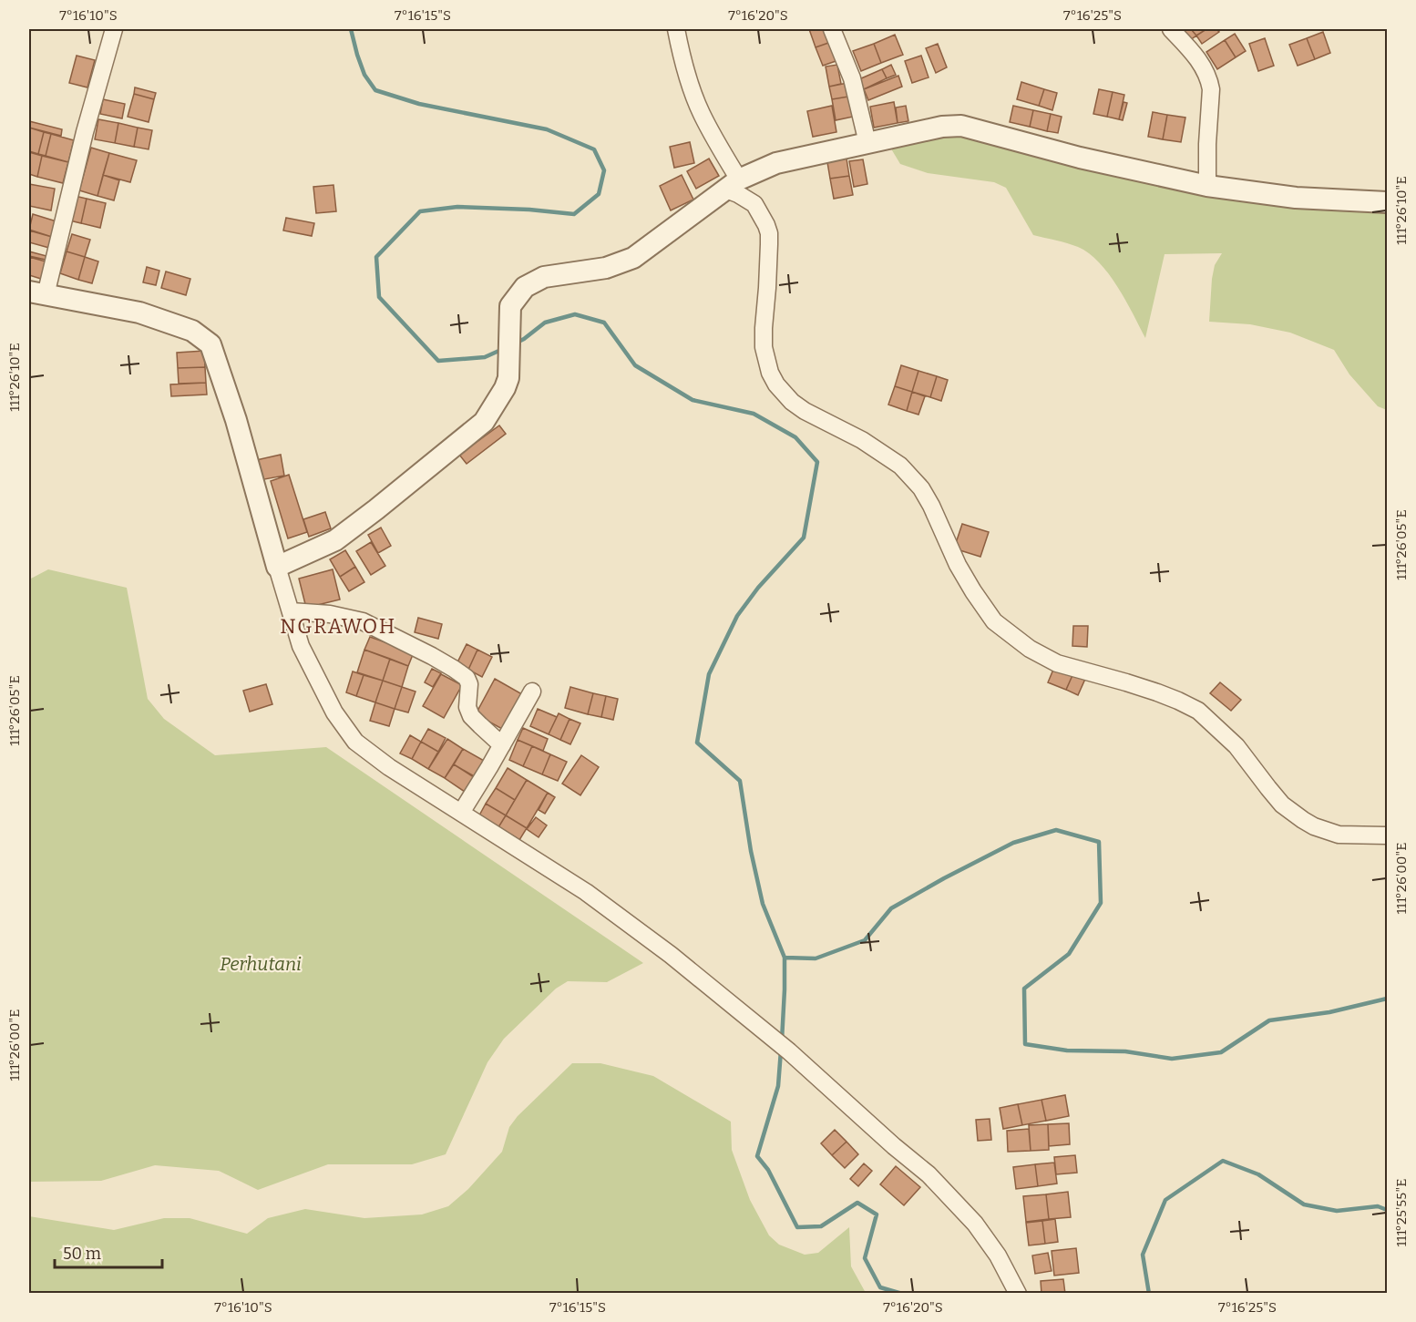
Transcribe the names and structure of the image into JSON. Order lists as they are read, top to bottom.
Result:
{
  "districts": ["NGRAWOH"],
  "parks": ["Perhutani"],
  "scale_bar": "50 m",
  "coordinates": [
    "7°16'10\"S",
    "7°16'15\"S",
    "7°16'20\"S",
    "7°16'25\"S",
    "111°26'10\"E",
    "111°26'05\"E",
    "111°26'00\"E",
    "111°25'55\"E"
  ]
}
